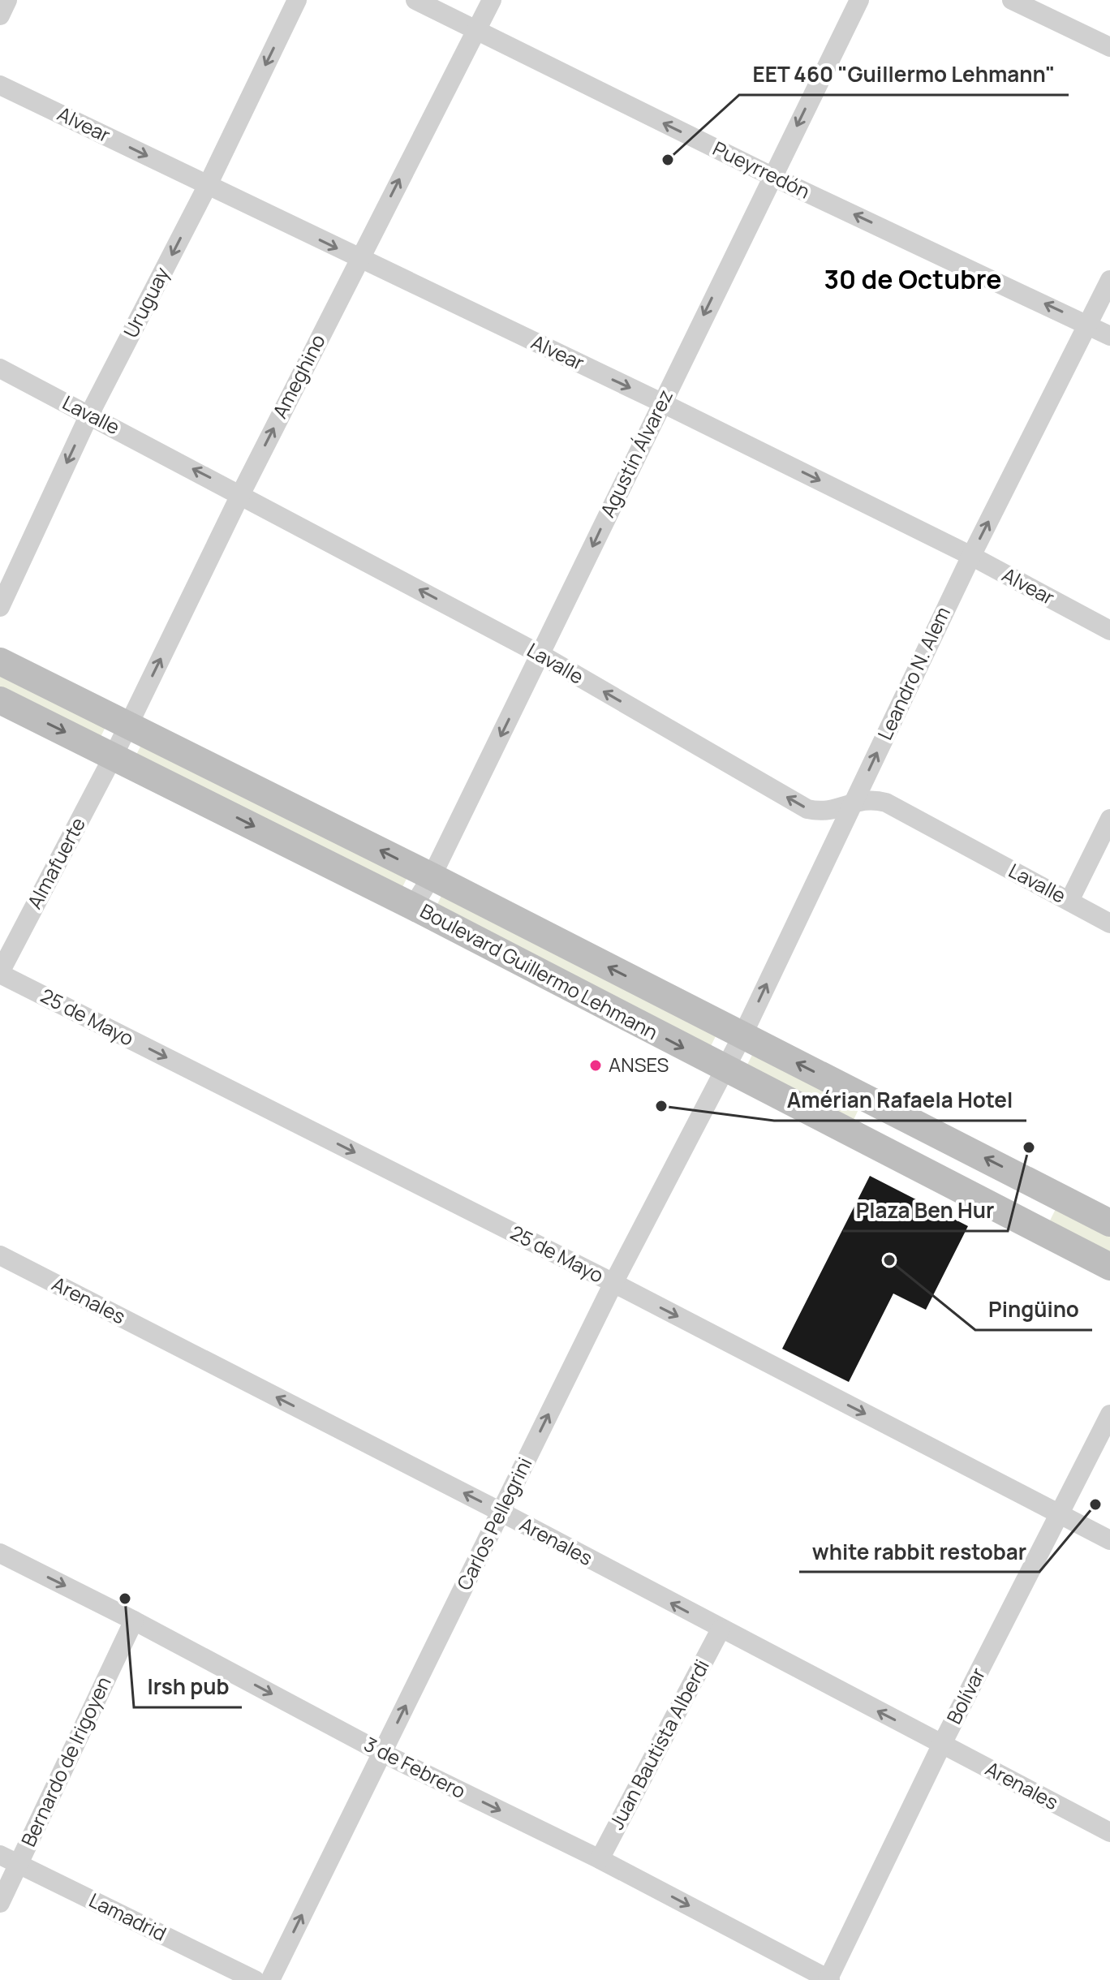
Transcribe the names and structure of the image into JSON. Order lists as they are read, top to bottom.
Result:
{
  "streets": {
    "main road": ["Boulevard Guillermo Lehmann"],
    "street": [
      "Alvear",
      "Pueyrredón",
      "Uruguay",
      "Ameghino",
      "Lavalle",
      "Agustín Álvarez",
      "Leandro N. Alem",
      "Almafuerte",
      "25 de Mayo",
      "Arenales",
      "Carlos Pellegrini",
      "Bolívar",
      "Juan Bautista Alberdi",
      "Bernardo de Irigoyen",
      "3 de Febrero",
      "Lamadrid"
    ]
  },
  "crossings": [
    ["Alvear", "Uruguay"],
    ["Alvear", "Ameghino"],
    ["Alvear", "Agustín Álvarez"],
    ["Alvear", "Leandro N. Alem"],
    ["Pueyrredón", "Ameghino"],
    ["Pueyrredón", "Agustín Álvarez"],
    ["Pueyrredón", "Leandro N. Alem"],
    ["Uruguay", "Lavalle"],
    ["Ameghino", "Lavalle"],
    ["Ameghino", "Almafuerte"],
    ["Ameghino", "Boulevard Guillermo Lehmann"],
    ["Lavalle", "Agustín Álvarez"],
    ["Lavalle", "Leandro N. Alem"],
    ["Agustín Álvarez", "Boulevard Guillermo Lehmann"],
    ["Leandro N. Alem", "Boulevard Guillermo Lehmann"],
    ["Leandro N. Alem", "Carlos Pellegrini"],
    ["Almafuerte", "Boulevard Guillermo Lehmann"],
    ["Almafuerte", "25 de Mayo"],
    ["Boulevard Guillermo Lehmann", "Carlos Pellegrini"],
    ["25 de Mayo", "Carlos Pellegrini"],
    ["25 de Mayo", "Bolívar"],
    ["Arenales", "Carlos Pellegrini"],
    ["Arenales", "Bolívar"],
    ["Arenales", "Juan Bautista Alberdi"],
    ["Carlos Pellegrini", "3 de Febrero"],
    ["Bolívar", "3 de Febrero"],
    ["Juan Bautista Alberdi", "3 de Febrero"],
    ["Bernardo de Irigoyen", "3 de Febrero"],
    ["Bernardo de Irigoyen", "Lamadrid"]
  ],
  "one_way": [
    "Alvear",
    "Pueyrredón",
    "Uruguay",
    "Ameghino",
    "Lavalle",
    "Agustín Álvarez",
    "Leandro N. Alem",
    "25 de Mayo",
    "Arenales",
    "Carlos Pellegrini",
    "3 de Febrero"
  ],
  "districts": ["30 de Octubre"],
  "places": [
    "EET 460 \"Guillermo Lehmann\"",
    "ANSES",
    "Amérian Rafaela Hotel",
    "Plaza Ben Hur",
    "Pingüino",
    "white rabbit restobar",
    "Irsh pub"
  ]
}
